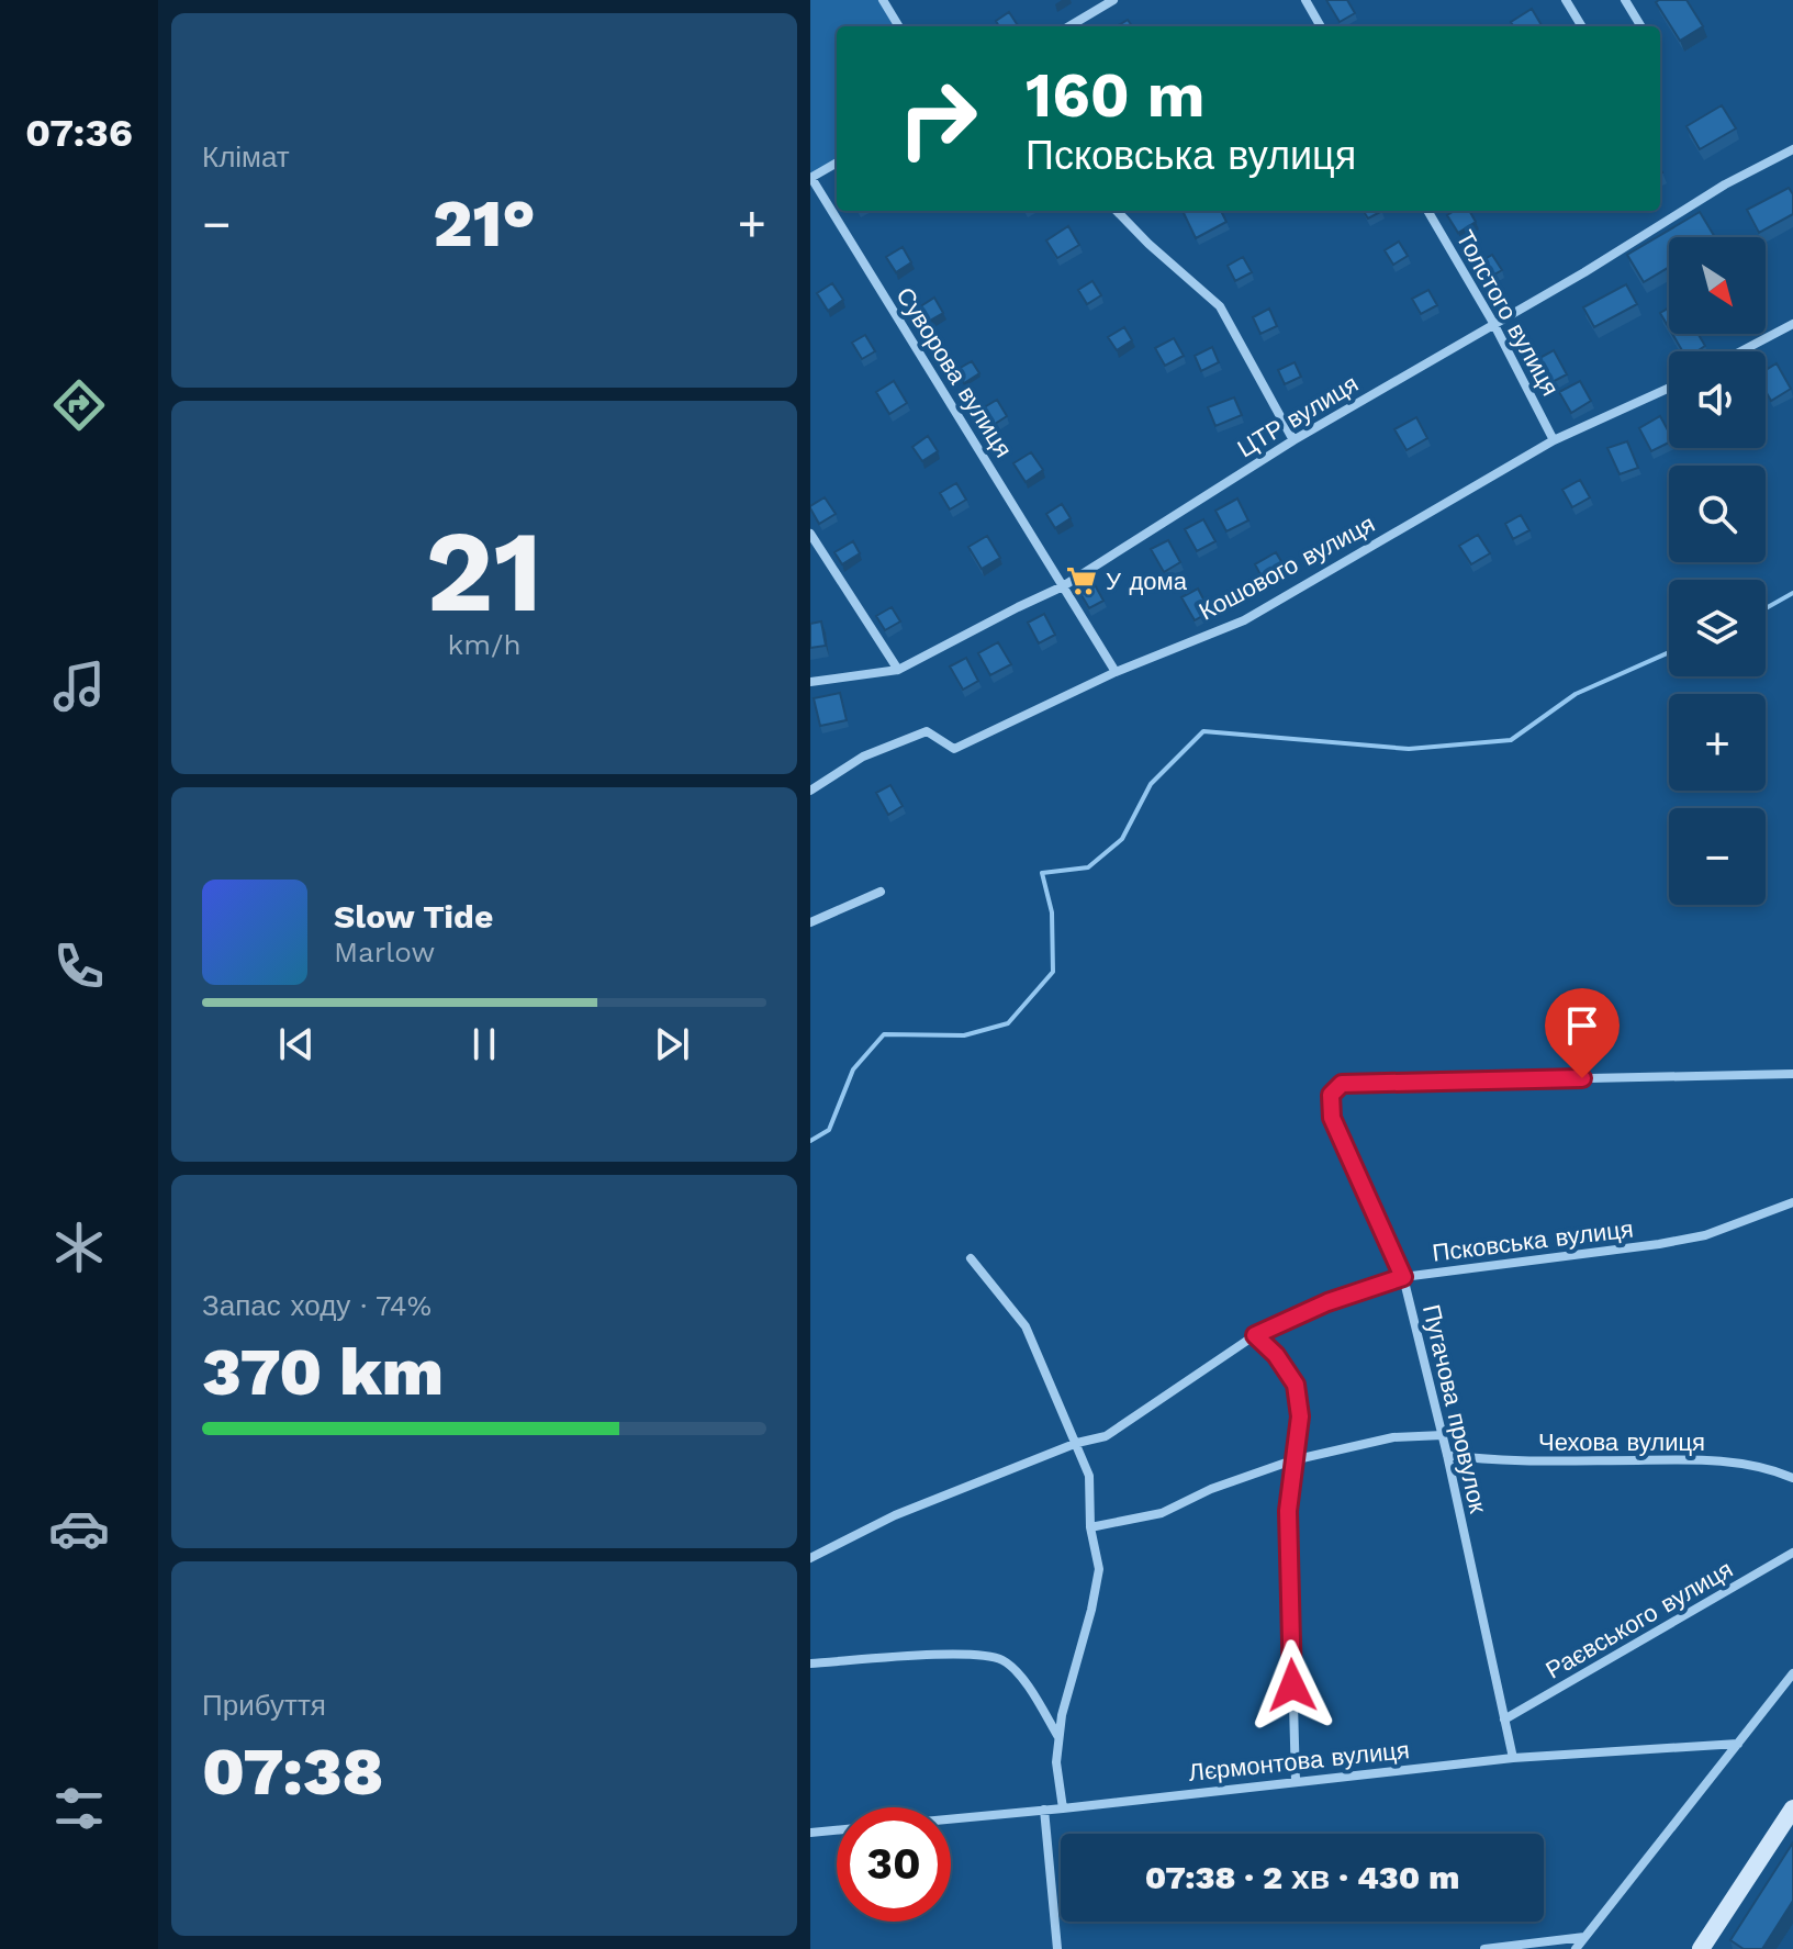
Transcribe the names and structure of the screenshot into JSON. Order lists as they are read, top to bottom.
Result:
{
  "streets": {
    "street": [
      "Толстого вулиця",
      "Суворова вулиця",
      "ЦТР вулиця",
      "Кошового вулиця",
      "Псковська вулиця",
      "Пугачова провулок",
      "Чехова вулиця",
      "Раєвського вулиця",
      "Лєрмонтова вулиця"
    ]
  },
  "crossings": [
    ["Толстого вулиця", "ЦТР вулиця"],
    ["Толстого вулиця", "Кошового вулиця"],
    ["Суворова вулиця", "ЦТР вулиця"],
    ["Суворова вулиця", "Кошового вулиця"],
    ["Псковська вулиця", "Пугачова провулок"],
    ["Пугачова провулок", "Чехова вулиця"],
    ["Пугачова провулок", "Раєвського вулиця"],
    ["Пугачова провулок", "Лєрмонтова вулиця"]
  ],
  "places": {
    "supermarket": ["У дома"]
  },
  "north": "bottom right",
  "page": {
    "tabs": "07:36",
    "tile": [
      "Клімат",
      ["21", "km/h"],
      ["Запас ходу · 74%", "370 km"],
      ["Прибуття", "07:38"]
    ],
    "turn": ["160 m", "Псковська вулиця"],
    "heat": ["−", "21°", "+"],
    "map_buttons": ["+", "−"],
    "song": ["Slow Tide", "Marlow"],
    "limit": "30",
    "trip": "07:38 · 2 хв · 430 m"
  }
}
